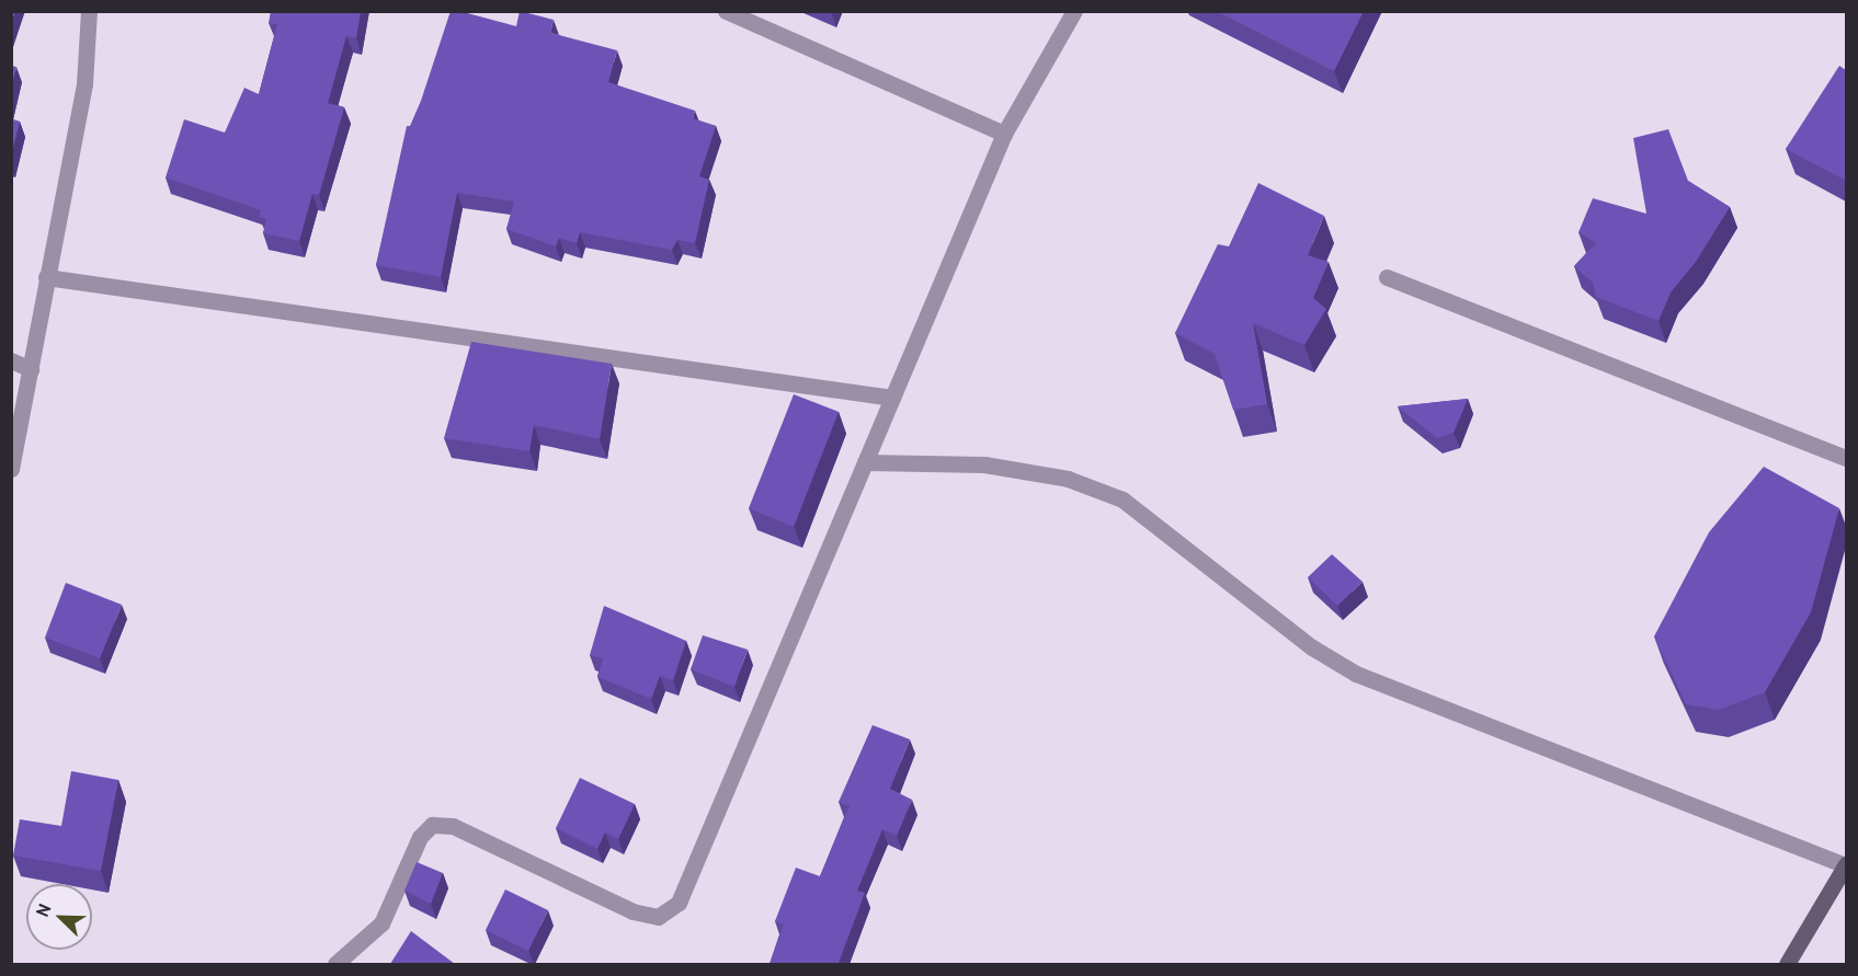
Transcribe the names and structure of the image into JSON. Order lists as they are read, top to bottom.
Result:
{
  "north": "top left"
}
